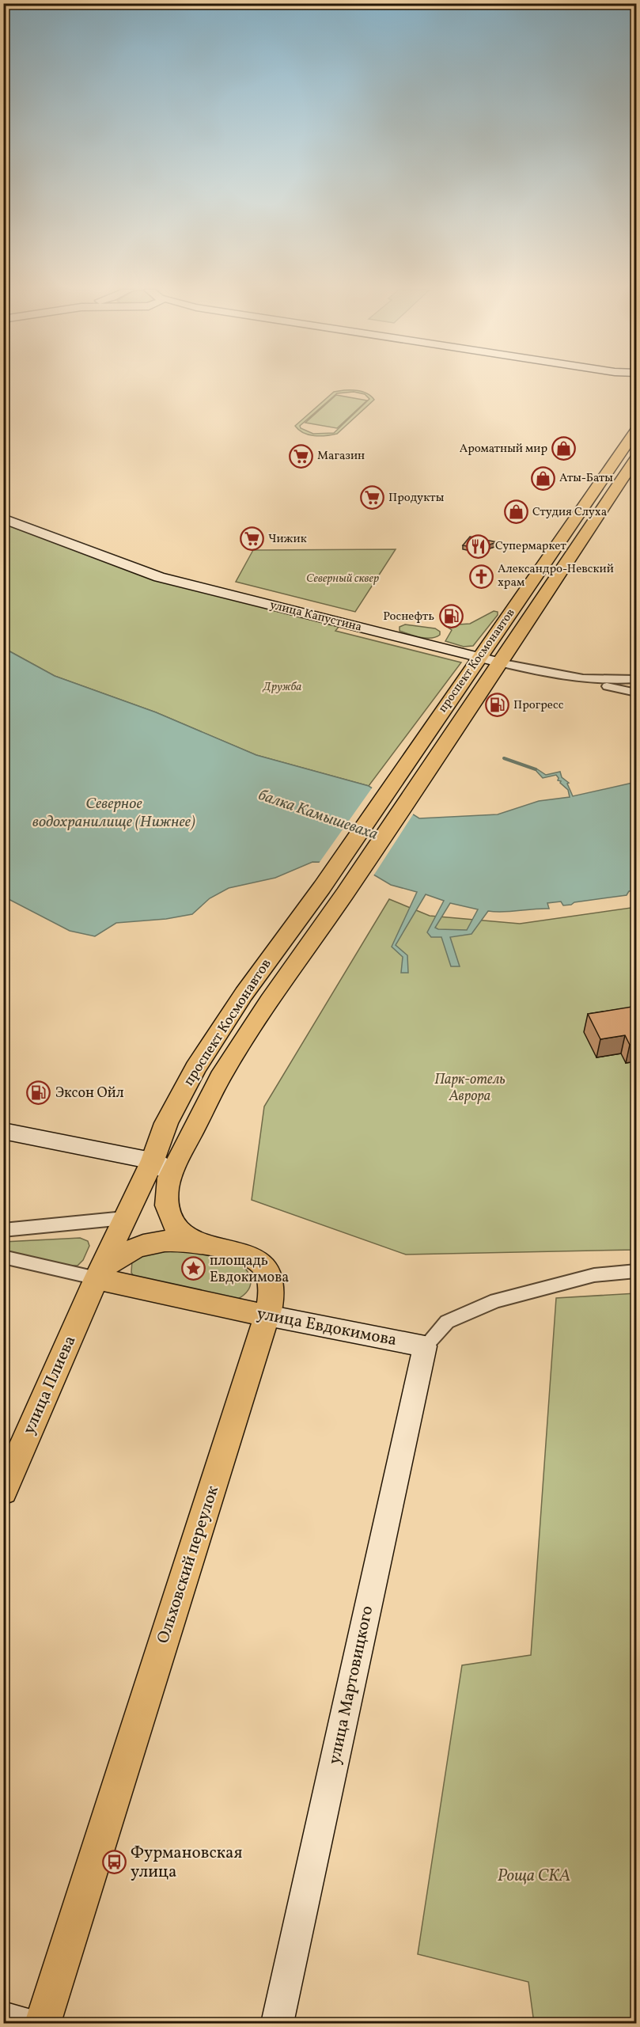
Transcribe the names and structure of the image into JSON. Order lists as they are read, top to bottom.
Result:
{
  "streets": {
    "main road": [
      "улица Капустина",
      "проспект Космонавтов",
      "улица Евдокимова",
      "улица Плиева",
      "Ольховский переулок",
      "улица Мартовицкого"
    ]
  },
  "crossings": [
    ["улица Капустина", "проспект Космонавтов"],
    ["проспект Космонавтов", "улица Евдокимова"],
    ["проспект Космонавтов", "улица Плиева"],
    ["проспект Космонавтов", "Ольховский переулок"],
    ["улица Евдокимова", "улица Плиева"],
    ["улица Евдокимова", "Ольховский переулок"],
    ["улица Евдокимова", "улица Мартовицкого"]
  ],
  "water": ["Северное водохранилище (Нижнее)", "балка Камышеваха"],
  "parks": [
    "Северный сквер",
    "Дружба",
    "Парк-отель Аврора",
    "Роща СКА"
  ],
  "places": {
    "shop": ["Ароматный мир", "Аты-Баты", "Студия Слуха"],
    "supermarket": ["Магазин", "Продукты", "Чижик"],
    "restaurant": ["Супермаркет"],
    "church": ["Александро-Невский храм"],
    "fuel station": ["Роснефть", "Прогресс", "Эксон Ойл"],
    "place": ["площадь Евдокимова"],
    "bus stop": ["Фурмановская улица"]
  }
}
